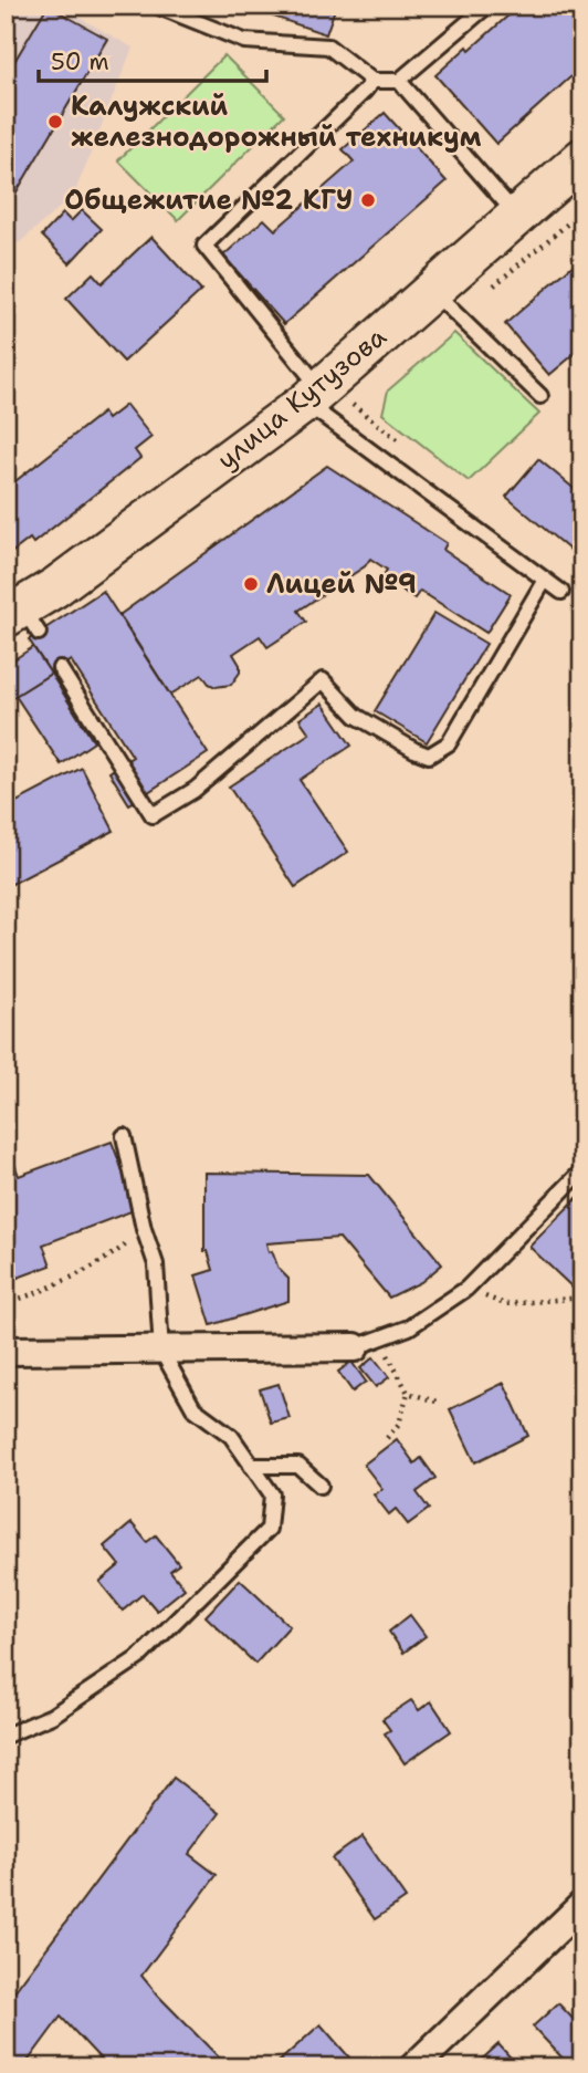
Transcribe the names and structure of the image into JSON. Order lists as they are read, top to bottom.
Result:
{
  "streets": {
    "main road": ["улица Кутузова"]
  },
  "places": ["Калужский железнодорожный техникум", "Общежитие №2 КГУ", "Лицей №9"],
  "scale_bar": "50 m"
}
